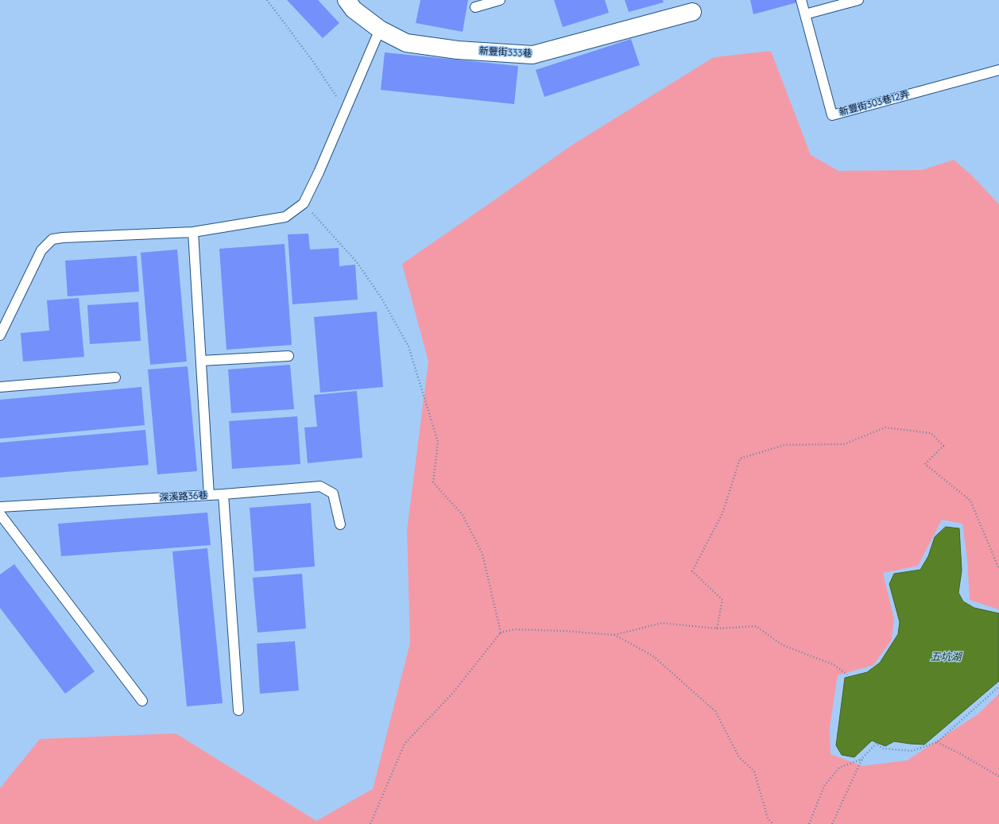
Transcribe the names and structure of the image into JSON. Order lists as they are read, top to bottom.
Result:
{
  "streets": {
    "street": ["新豐街333巷"],
    "lane": ["新豐街303巷12弄", "深溪路36巷"]
  },
  "water": ["五坑湖"]
}
